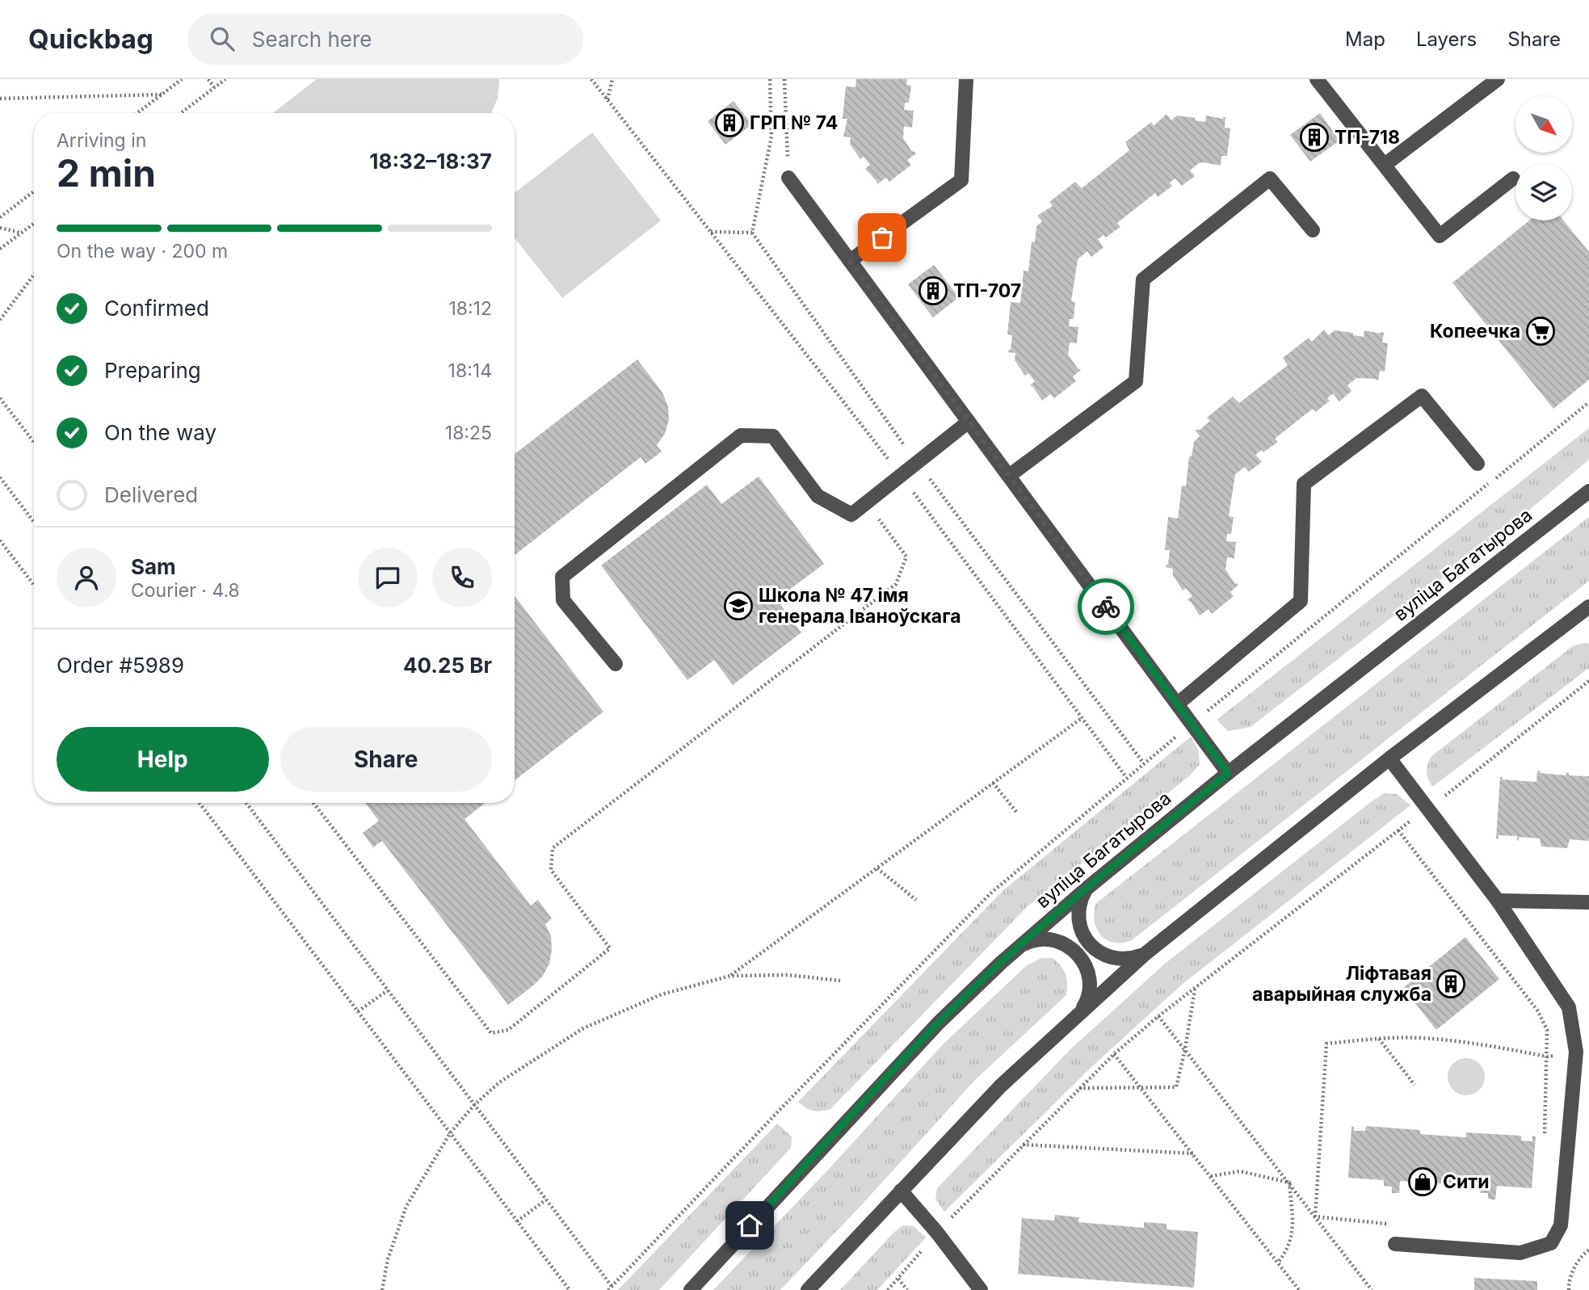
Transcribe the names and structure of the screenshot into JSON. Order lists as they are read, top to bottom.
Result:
{
  "streets": {
    "street": ["вуліца Багатырова"]
  },
  "places": {
    "building": [
      "ГРП № 74",
      "ТП-718",
      "ТП-707",
      "Ліфтавая аварыйная служба"
    ],
    "supermarket": ["Копеечка"],
    "school or university": ["Школа № 47 імя генерала Іваноўскага"],
    "shop": ["Сити"]
  },
  "north": "bottom right",
  "page": {
    "header": "Quickbag",
    "search": "Search here",
    "nav": ["Map", "Layers", "Share"],
    "heading": ["2 min", "Arriving in", "18:32–18:37"],
    "panel": [
      "Sam",
      "Courier · 4.8",
      "Order #5989",
      "40.25 Br"
    ],
    "bar": "On the way · 200 m",
    "list": [
      ["Confirmed", "18:12"],
      ["Preparing", "18:14"],
      ["On the way", "18:25"],
      "Delivered"
    ],
    "buttons": ["Help", "Share"]
  }
}
